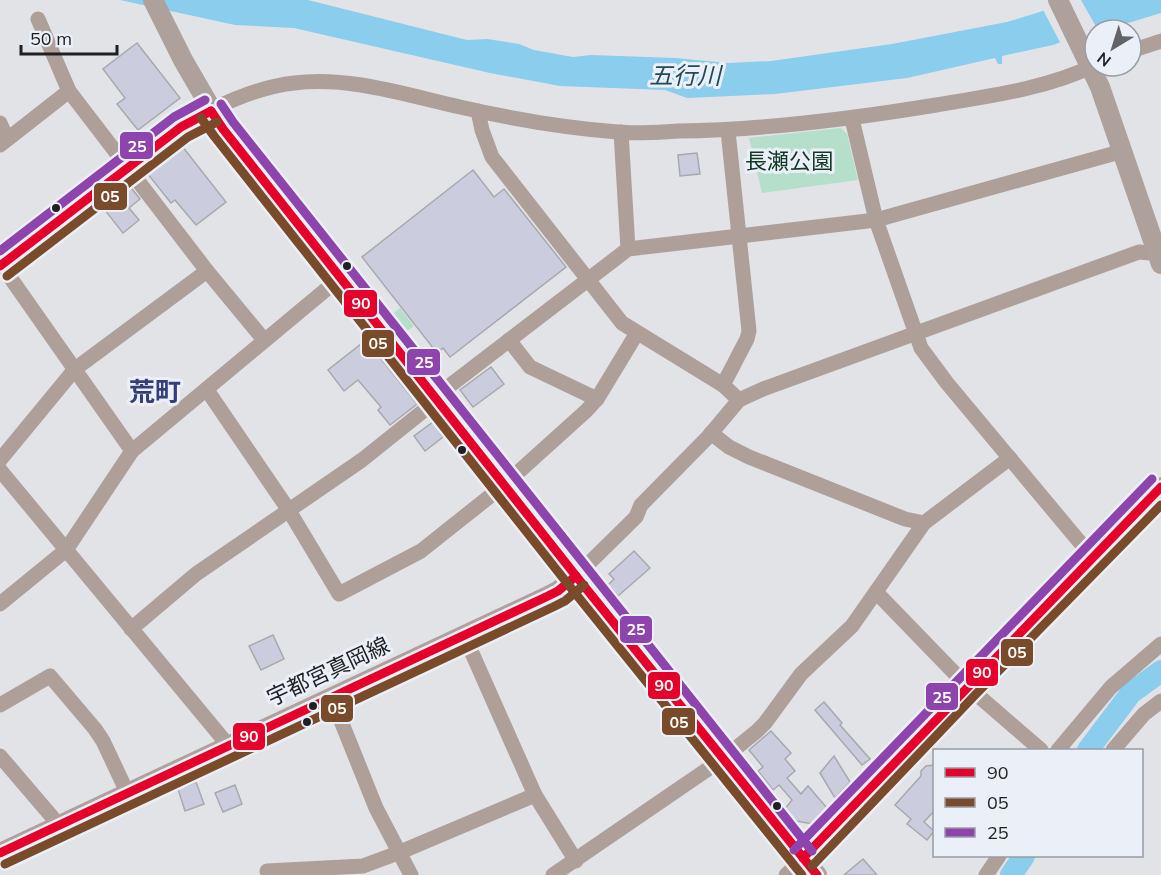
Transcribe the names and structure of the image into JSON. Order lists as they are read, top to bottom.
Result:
{
  "streets": {
    "main road": ["宇都宮真岡線"]
  },
  "districts": ["荒町"],
  "water": ["五行川"],
  "parks": ["長瀬公園"],
  "lines": ["transit line 25", "transit line 90", "transit line 05"],
  "legend": ["90", "05", "25"],
  "scale_bar": "50 m",
  "north": "bottom left"
}
